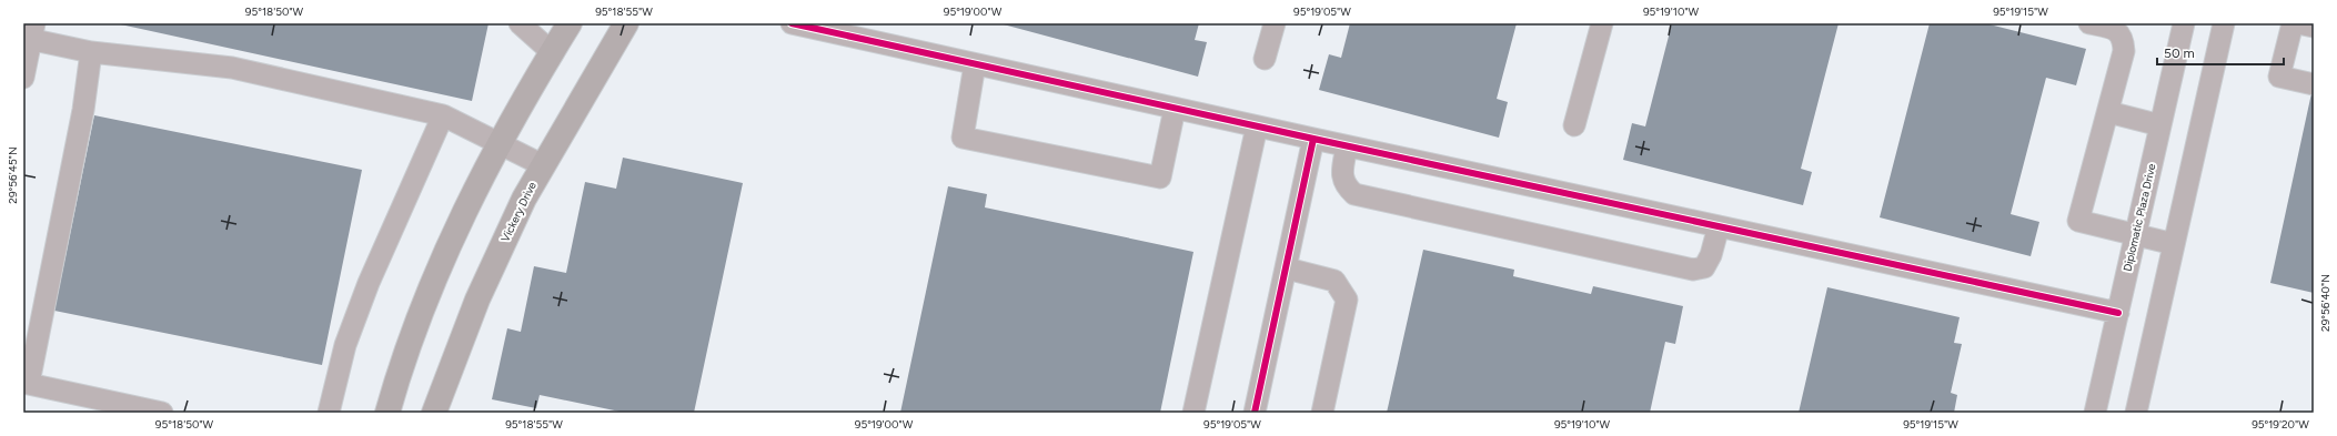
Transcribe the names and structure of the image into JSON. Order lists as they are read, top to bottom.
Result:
{
  "streets": {
    "main road": ["Vickery Drive"],
    "street": ["Diplomatic Plaza Drive"]
  },
  "scale_bar": "50 m",
  "coordinates": [
    "95°18'50\"W",
    "95°18'55\"W",
    "95°19'00\"W",
    "95°19'05\"W",
    "95°19'10\"W",
    "95°19'15\"W",
    "29°56'45\"N",
    "29°56'40\"N",
    "95°19'20\"W"
  ]
}
